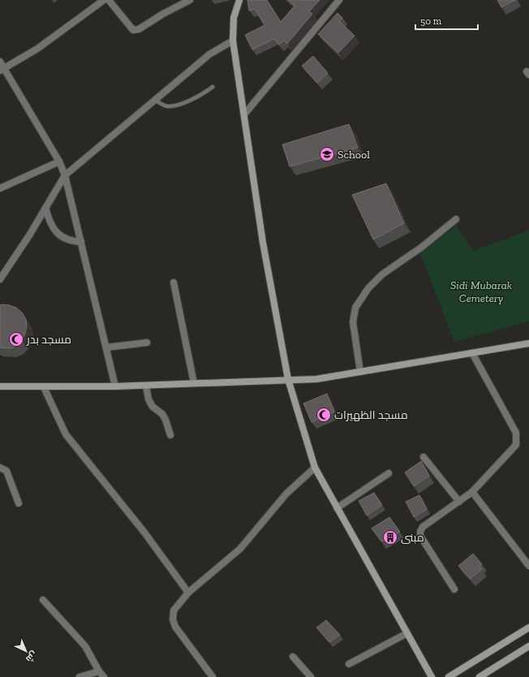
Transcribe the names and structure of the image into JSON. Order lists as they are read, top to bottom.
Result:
{
  "parks": ["Sidi Mubarak Cemetery"],
  "places": {
    "school or university": ["School"],
    "mosque": ["مسجد بدر", "مسجد الظهيرات"],
    "building": ["مبنى"]
  },
  "scale_bar": "50 m",
  "north": "bottom right"
}
